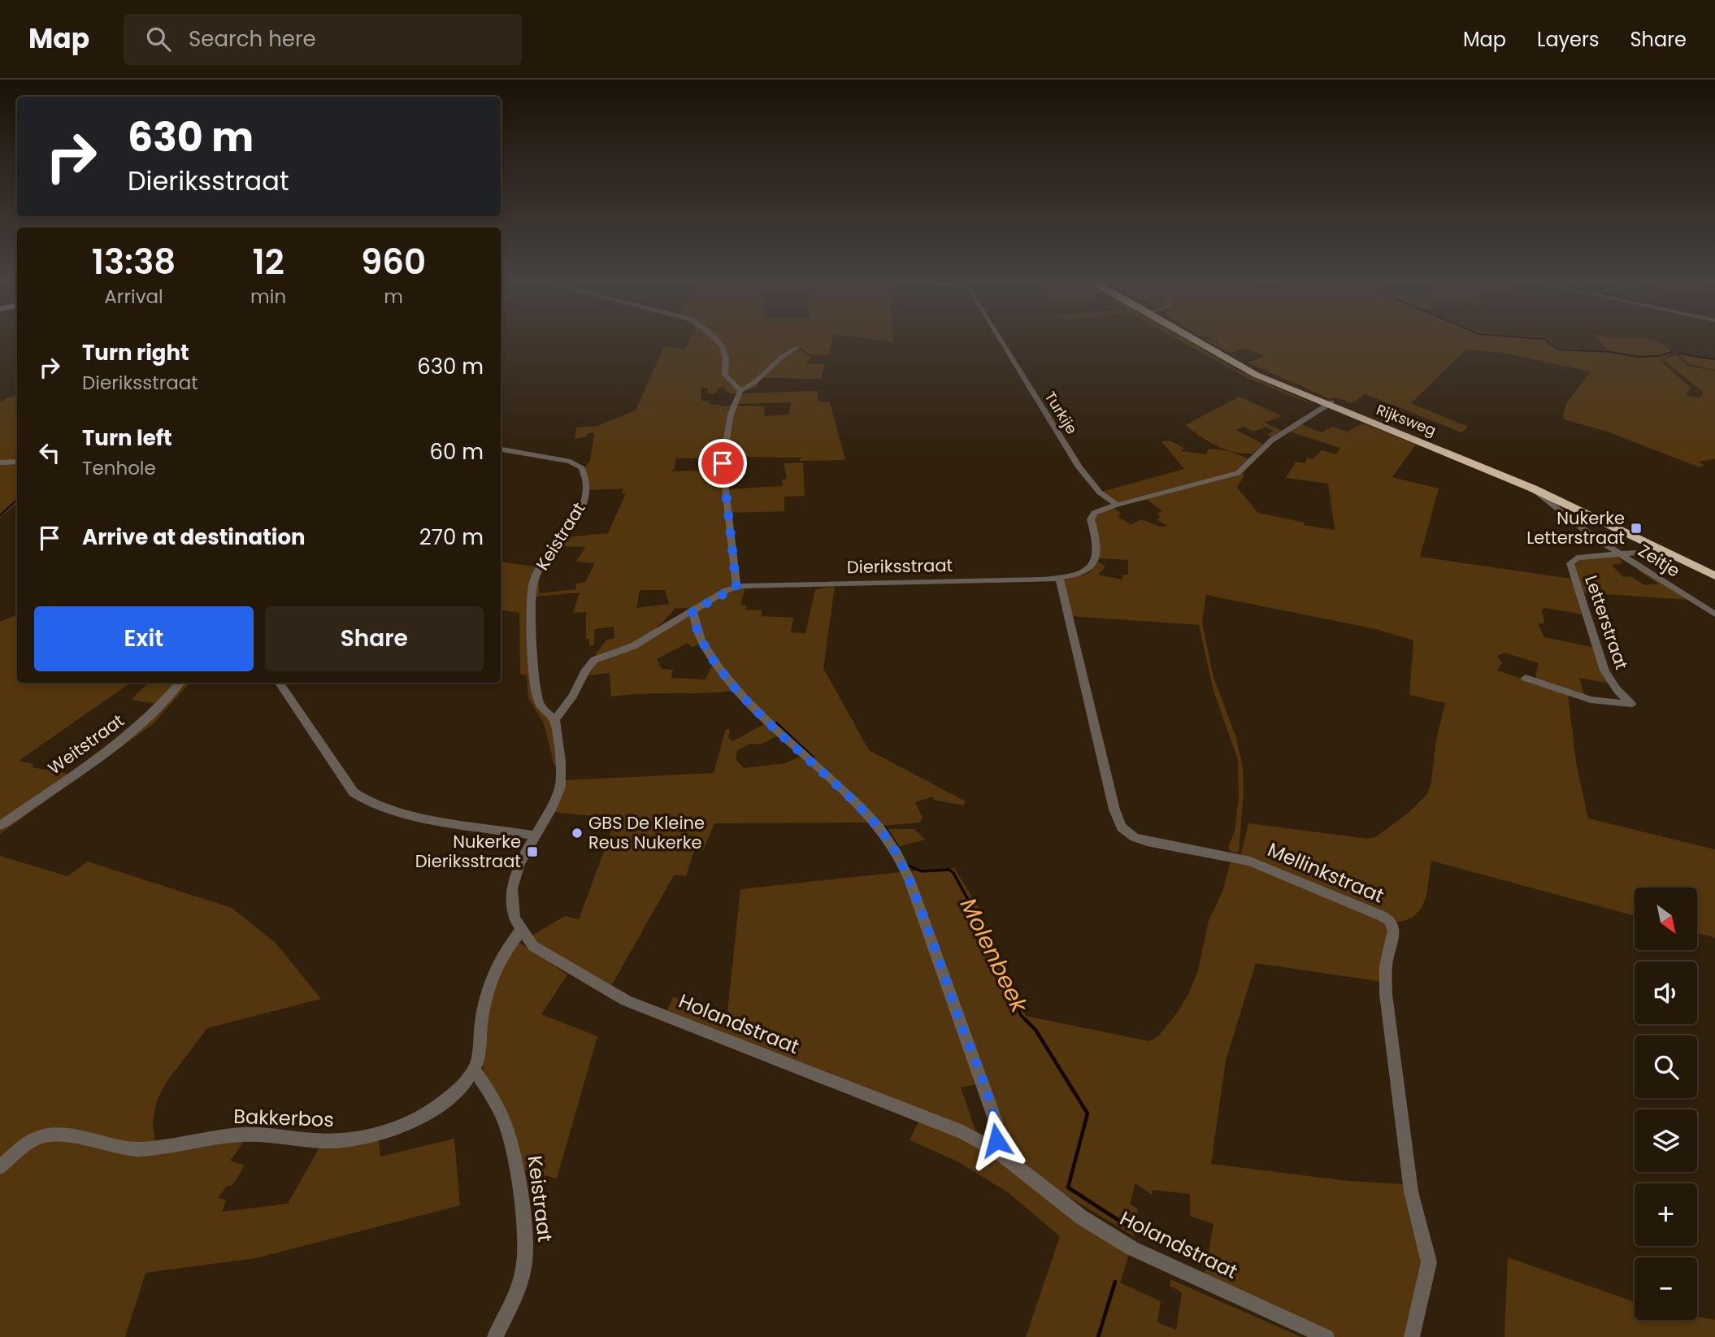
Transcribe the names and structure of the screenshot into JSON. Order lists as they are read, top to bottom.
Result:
{
  "streets": {
    "highway": ["Rijksweg"],
    "street": [
      "Turkije",
      "Keistraat",
      "Zeitje",
      "Dieriksstraat",
      "Letterstraat",
      "Weitstraat",
      "Mellinkstraat",
      "Holandstraat",
      "Bakkerbos"
    ]
  },
  "crossings": [
    ["Turkije", "Dieriksstraat"],
    ["Rijksweg", "Zeitje"],
    ["Rijksweg", "Dieriksstraat"],
    ["Rijksweg", "Letterstraat"],
    ["Keistraat", "Dieriksstraat"],
    ["Keistraat", "Bakkerbos"],
    ["Zeitje", "Letterstraat"],
    ["Dieriksstraat", "Mellinkstraat"]
  ],
  "water": ["Molenbeek"],
  "places": {
    "transit": ["Nukerke Letterstraat", "Nukerke Dieriksstraat"],
    "other": ["GBS De Kleine Reus Nukerke"]
  },
  "north": "bottom right",
  "page": {
    "header": "Map",
    "search": "Search here",
    "nav": ["Map", "Layers", "Share"],
    "turn": ["630 m", "Dieriksstraat"],
    "eta": [
      "13:38",
      "Arrival",
      "12",
      "min",
      "960",
      "m"
    ],
    "list": [
      {
        "name": "Turn right",
        "note": "Dieriksstraat",
        "value": "630 m"
      },
      {
        "name": "Turn left",
        "note": "Tenhole",
        "value": "60 m"
      },
      {
        "name": "Arrive at destination",
        "value": "270 m"
      }
    ],
    "buttons": ["Exit", "Share"],
    "map_buttons": ["+", "−"]
  }
}
